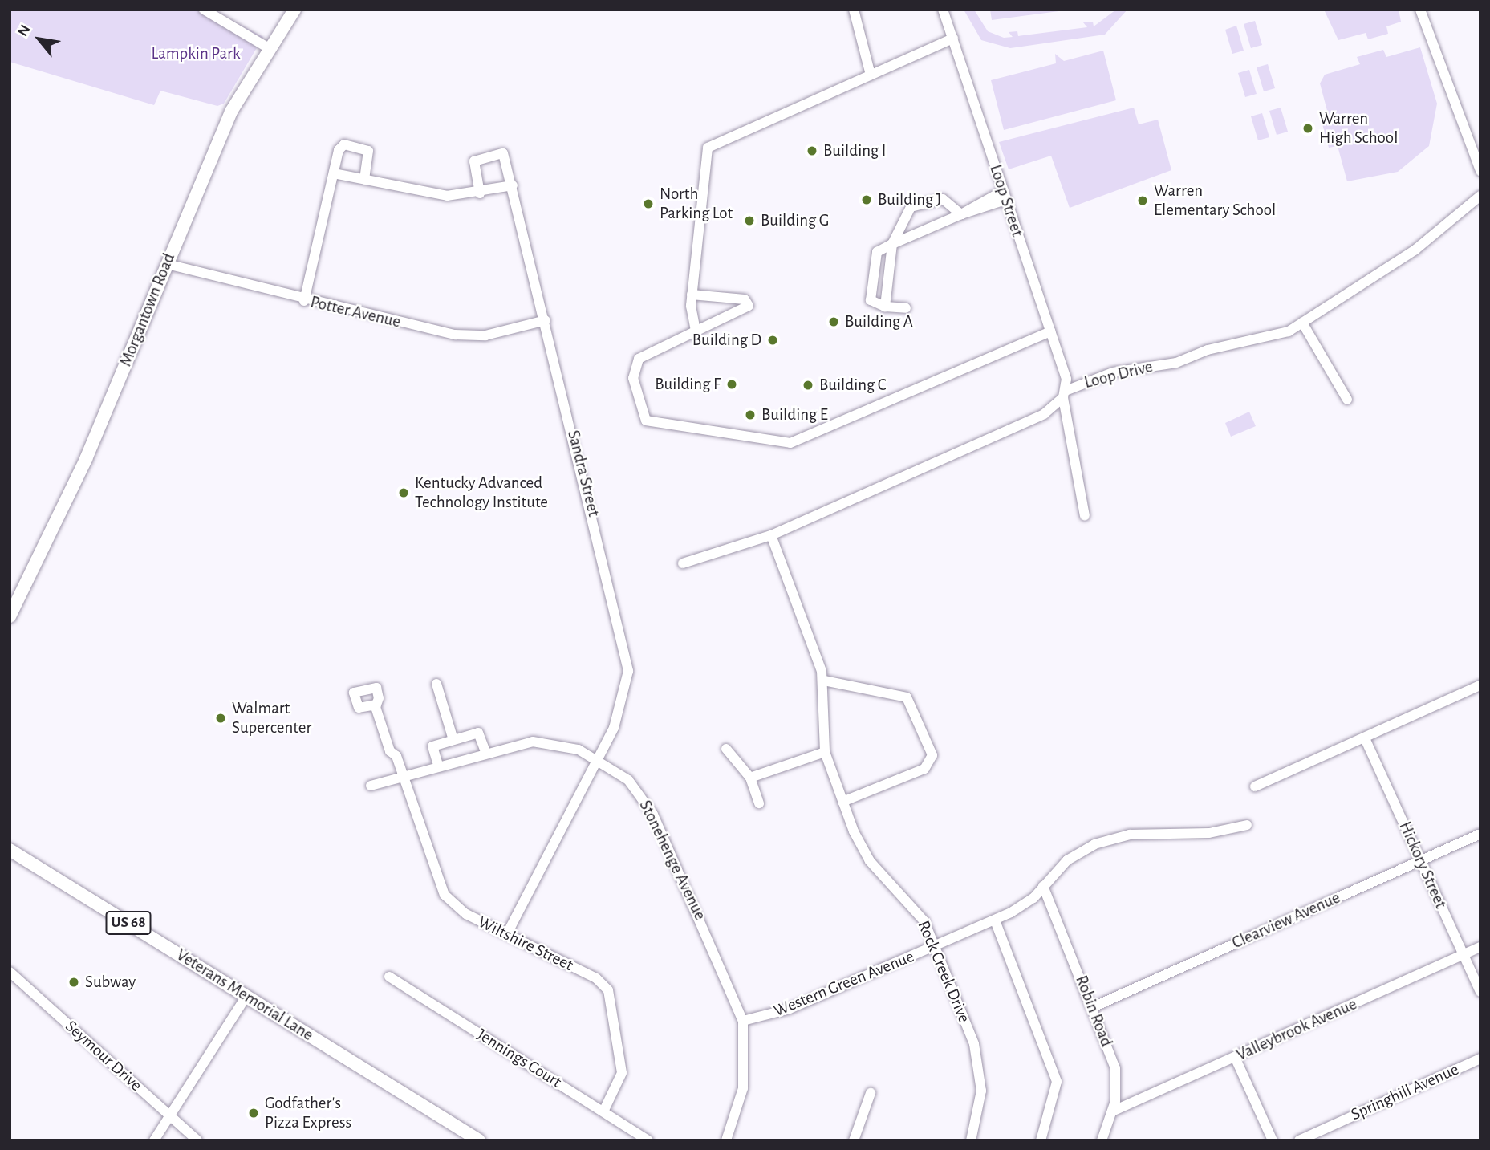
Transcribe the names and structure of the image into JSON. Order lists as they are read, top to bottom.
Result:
{
  "streets": {
    "main road": ["Morgantown Road", "US 68", "Veterans Memorial Lane"],
    "street": [
      "Loop Street",
      "Potter Avenue",
      "Loop Drive",
      "Sandra Street",
      "Stonehenge Avenue",
      "Hickory Street",
      "Clearview Avenue",
      "Wiltshire Street",
      "Rock Creek Drive",
      "Western Green Avenue",
      "Robin Road",
      "Valleybrook Avenue",
      "Seymour Drive",
      "Jennings Court",
      "Springhill Avenue"
    ]
  },
  "crossings": [
    ["Loop Street", "Loop Drive"],
    ["Morgantown Road", "Potter Avenue"],
    ["Potter Avenue", "Sandra Street"],
    ["Loop Drive", "Rock Creek Drive"],
    ["Sandra Street", "Stonehenge Avenue"],
    ["Sandra Street", "Wiltshire Street"],
    ["Stonehenge Avenue", "Wiltshire Street"],
    ["Stonehenge Avenue", "Western Green Avenue"],
    ["Hickory Street", "Clearview Avenue"],
    ["Hickory Street", "Valleybrook Avenue"],
    ["Clearview Avenue", "Robin Road"],
    ["Wiltshire Street", "Jennings Court"],
    ["Rock Creek Drive", "Western Green Avenue"],
    ["Western Green Avenue", "Robin Road"],
    ["Robin Road", "Valleybrook Avenue"]
  ],
  "parks": ["Lampkin Park"],
  "places": [
    "Warren High School",
    "Building I",
    "Building J",
    "Warren Elementary School",
    "North Parking Lot",
    "Building G",
    "Building A",
    "Building D",
    "Building F",
    "Building C",
    "Building E",
    "Kentucky Advanced Technology Institute",
    "Walmart Supercenter",
    "Subway",
    "Godfather's Pizza Express"
  ],
  "north": "top left"
}
